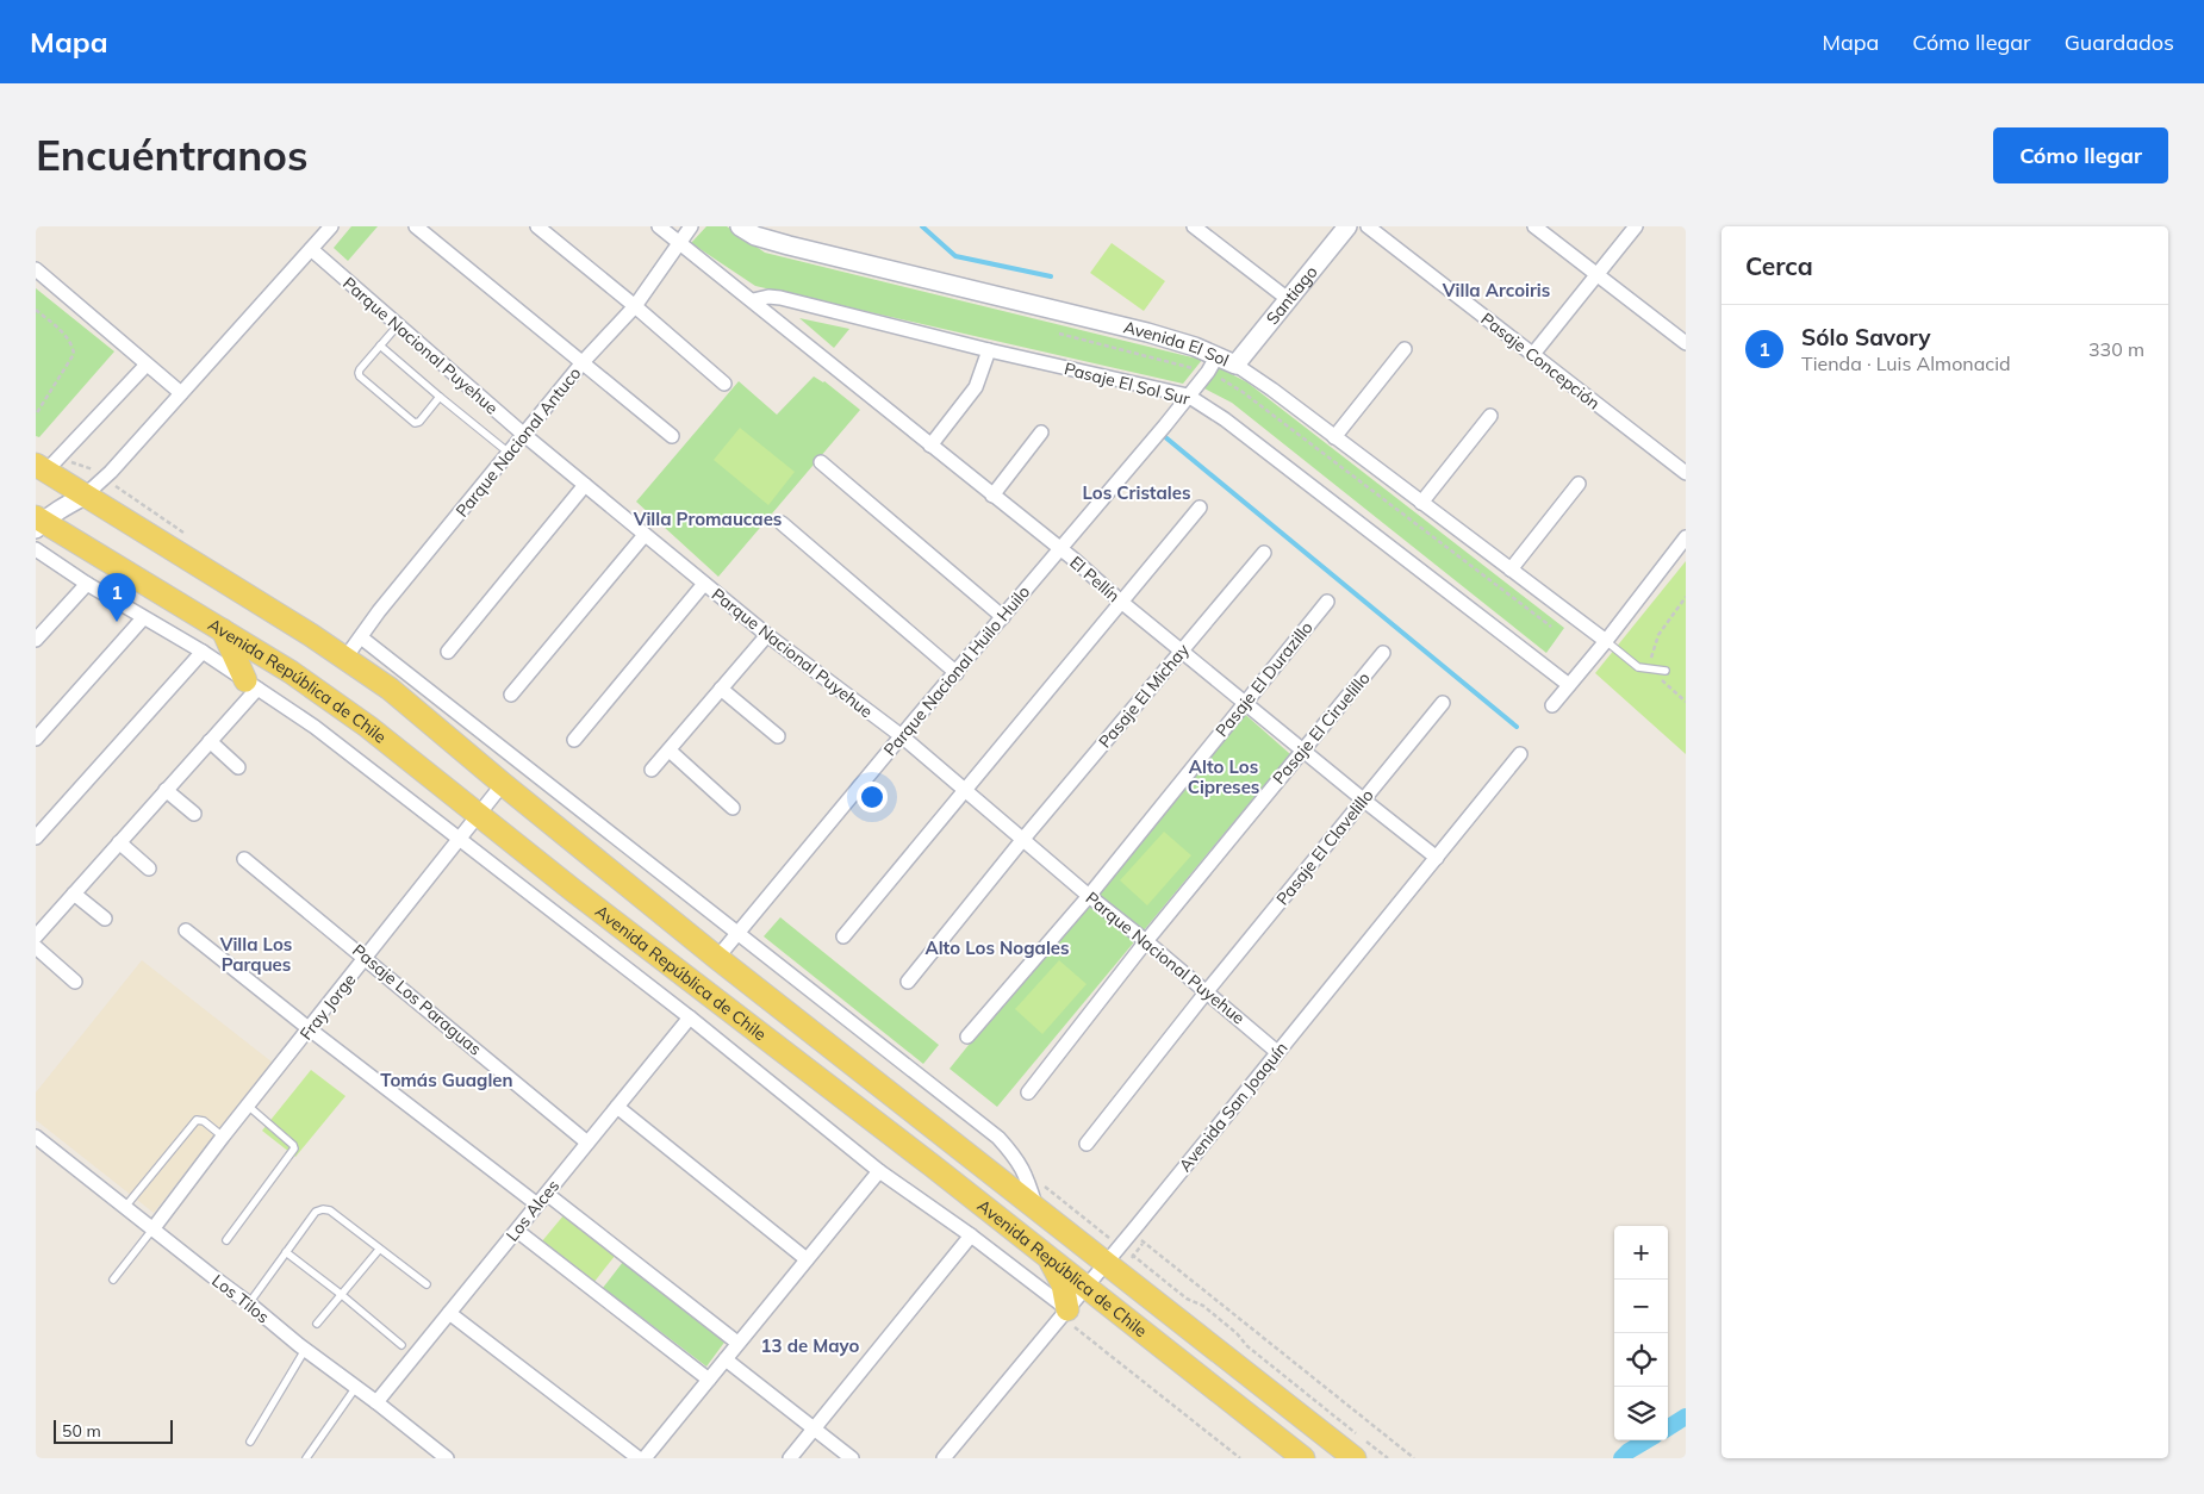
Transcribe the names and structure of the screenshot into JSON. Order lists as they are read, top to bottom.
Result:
{
  "streets": {
    "main road": ["Avenida República de Chile"],
    "street": [
      "Santiago",
      "Avenida El Sol",
      "Parque Nacional Puyehue",
      "Pasaje Concepción",
      "Pasaje El Sol Sur",
      "Parque Nacional Antuco",
      "El Pellín",
      "Parque Nacional Huilo Huilo",
      "Pasaje El Durazillo",
      "Pasaje El Michay",
      "Pasaje El Ciruelillo",
      "Pasaje El Clavelillo",
      "Pasaje Los Paraguas",
      "Fray Jorge",
      "Avenida San Joaquín",
      "Los Alces",
      "Los Tilos"
    ]
  },
  "crossings": [
    ["Santiago", "Avenida El Sol"],
    ["Avenida El Sol", "Parque Nacional Huilo Huilo"],
    ["Parque Nacional Puyehue", "Parque Nacional Antuco"],
    ["Parque Nacional Puyehue", "Parque Nacional Huilo Huilo"],
    ["Parque Nacional Puyehue", "Pasaje El Durazillo"],
    ["Parque Nacional Puyehue", "Pasaje El Michay"],
    ["Parque Nacional Puyehue", "Pasaje El Ciruelillo"],
    ["Parque Nacional Puyehue", "Pasaje El Clavelillo"],
    ["Parque Nacional Puyehue", "Avenida San Joaquín"],
    ["Pasaje El Sol Sur", "El Pellín"],
    ["Pasaje El Sol Sur", "Parque Nacional Huilo Huilo"],
    ["Parque Nacional Antuco", "Avenida República de Chile"],
    ["El Pellín", "Parque Nacional Huilo Huilo"],
    ["El Pellín", "Pasaje El Durazillo"],
    ["El Pellín", "Pasaje El Michay"],
    ["El Pellín", "Pasaje El Ciruelillo"],
    ["El Pellín", "Pasaje El Clavelillo"],
    ["El Pellín", "Avenida San Joaquín"],
    ["Parque Nacional Huilo Huilo", "Avenida República de Chile"],
    ["Avenida República de Chile", "Fray Jorge"],
    ["Avenida República de Chile", "Avenida San Joaquín"],
    ["Avenida República de Chile", "Los Alces"],
    ["Pasaje Los Paraguas", "Fray Jorge"],
    ["Pasaje Los Paraguas", "Los Alces"],
    ["Fray Jorge", "Los Tilos"],
    ["Los Alces", "Los Tilos"]
  ],
  "districts": [
    "Villa Arcoiris",
    "Los Cristales",
    "Villa Promaucaes",
    "Alto Los Cipreses",
    "Villa Los Parques",
    "Alto Los Nogales",
    "Tomás Guaglen",
    "13 de Mayo"
  ],
  "scale_bar": "50 m",
  "page": {
    "header": "Mapa",
    "nav": ["Mapa", "Cómo llegar", "Guardados"],
    "buttons": "Cómo llegar",
    "title": "Encuéntranos",
    "heading": "Cerca",
    "list": [
      {
        "mark": "1",
        "name": "Sólo Savory",
        "note": "Tienda · Luis Almonacid",
        "value": "330 m"
      }
    ],
    "pins": "1",
    "map_buttons": ["+", "−"],
    "scale": "50 m"
  }
}
